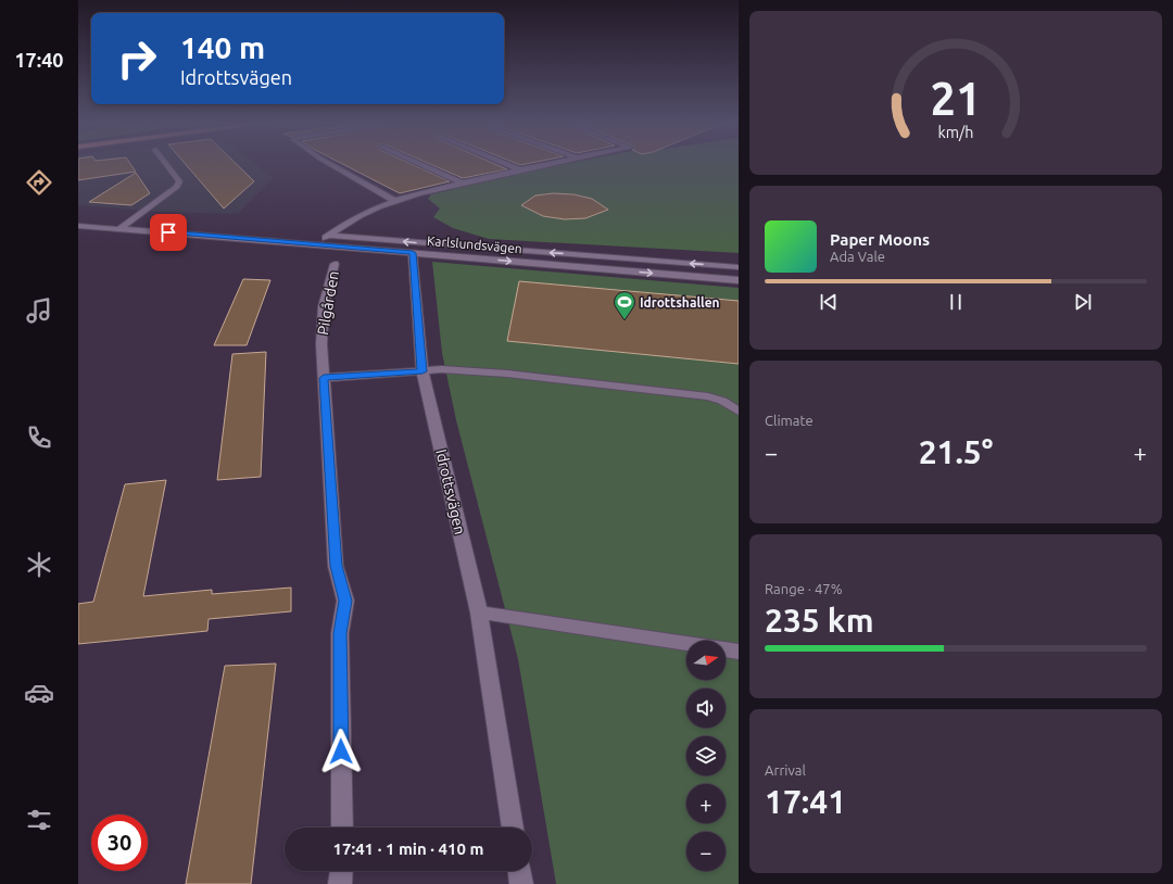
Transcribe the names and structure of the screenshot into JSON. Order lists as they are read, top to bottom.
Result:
{
  "streets": {
    "street": ["Karlslundsvägen", "Pilgården", "Idrottsvägen"]
  },
  "crossings": [
    ["Karlslundsvägen", "Idrottsvägen"]
  ],
  "places": {
    "sports": ["Idrottshallen"]
  },
  "north": "right",
  "page": {
    "tabs": "17:40",
    "turn": ["140 m", "Idrottsvägen"],
    "song": ["Paper Moons", "Ada Vale"],
    "tile": [
      "Climate",
      ["Range · 47%", "235 km"],
      ["Arrival", "17:41"]
    ],
    "heat": ["−", "21.5°", "+"],
    "map_buttons": ["+", "−"],
    "limit": "30",
    "trip": "17:41 · 1 min · 410 m",
    "gauge": ["21", "km/h"]
  }
}
